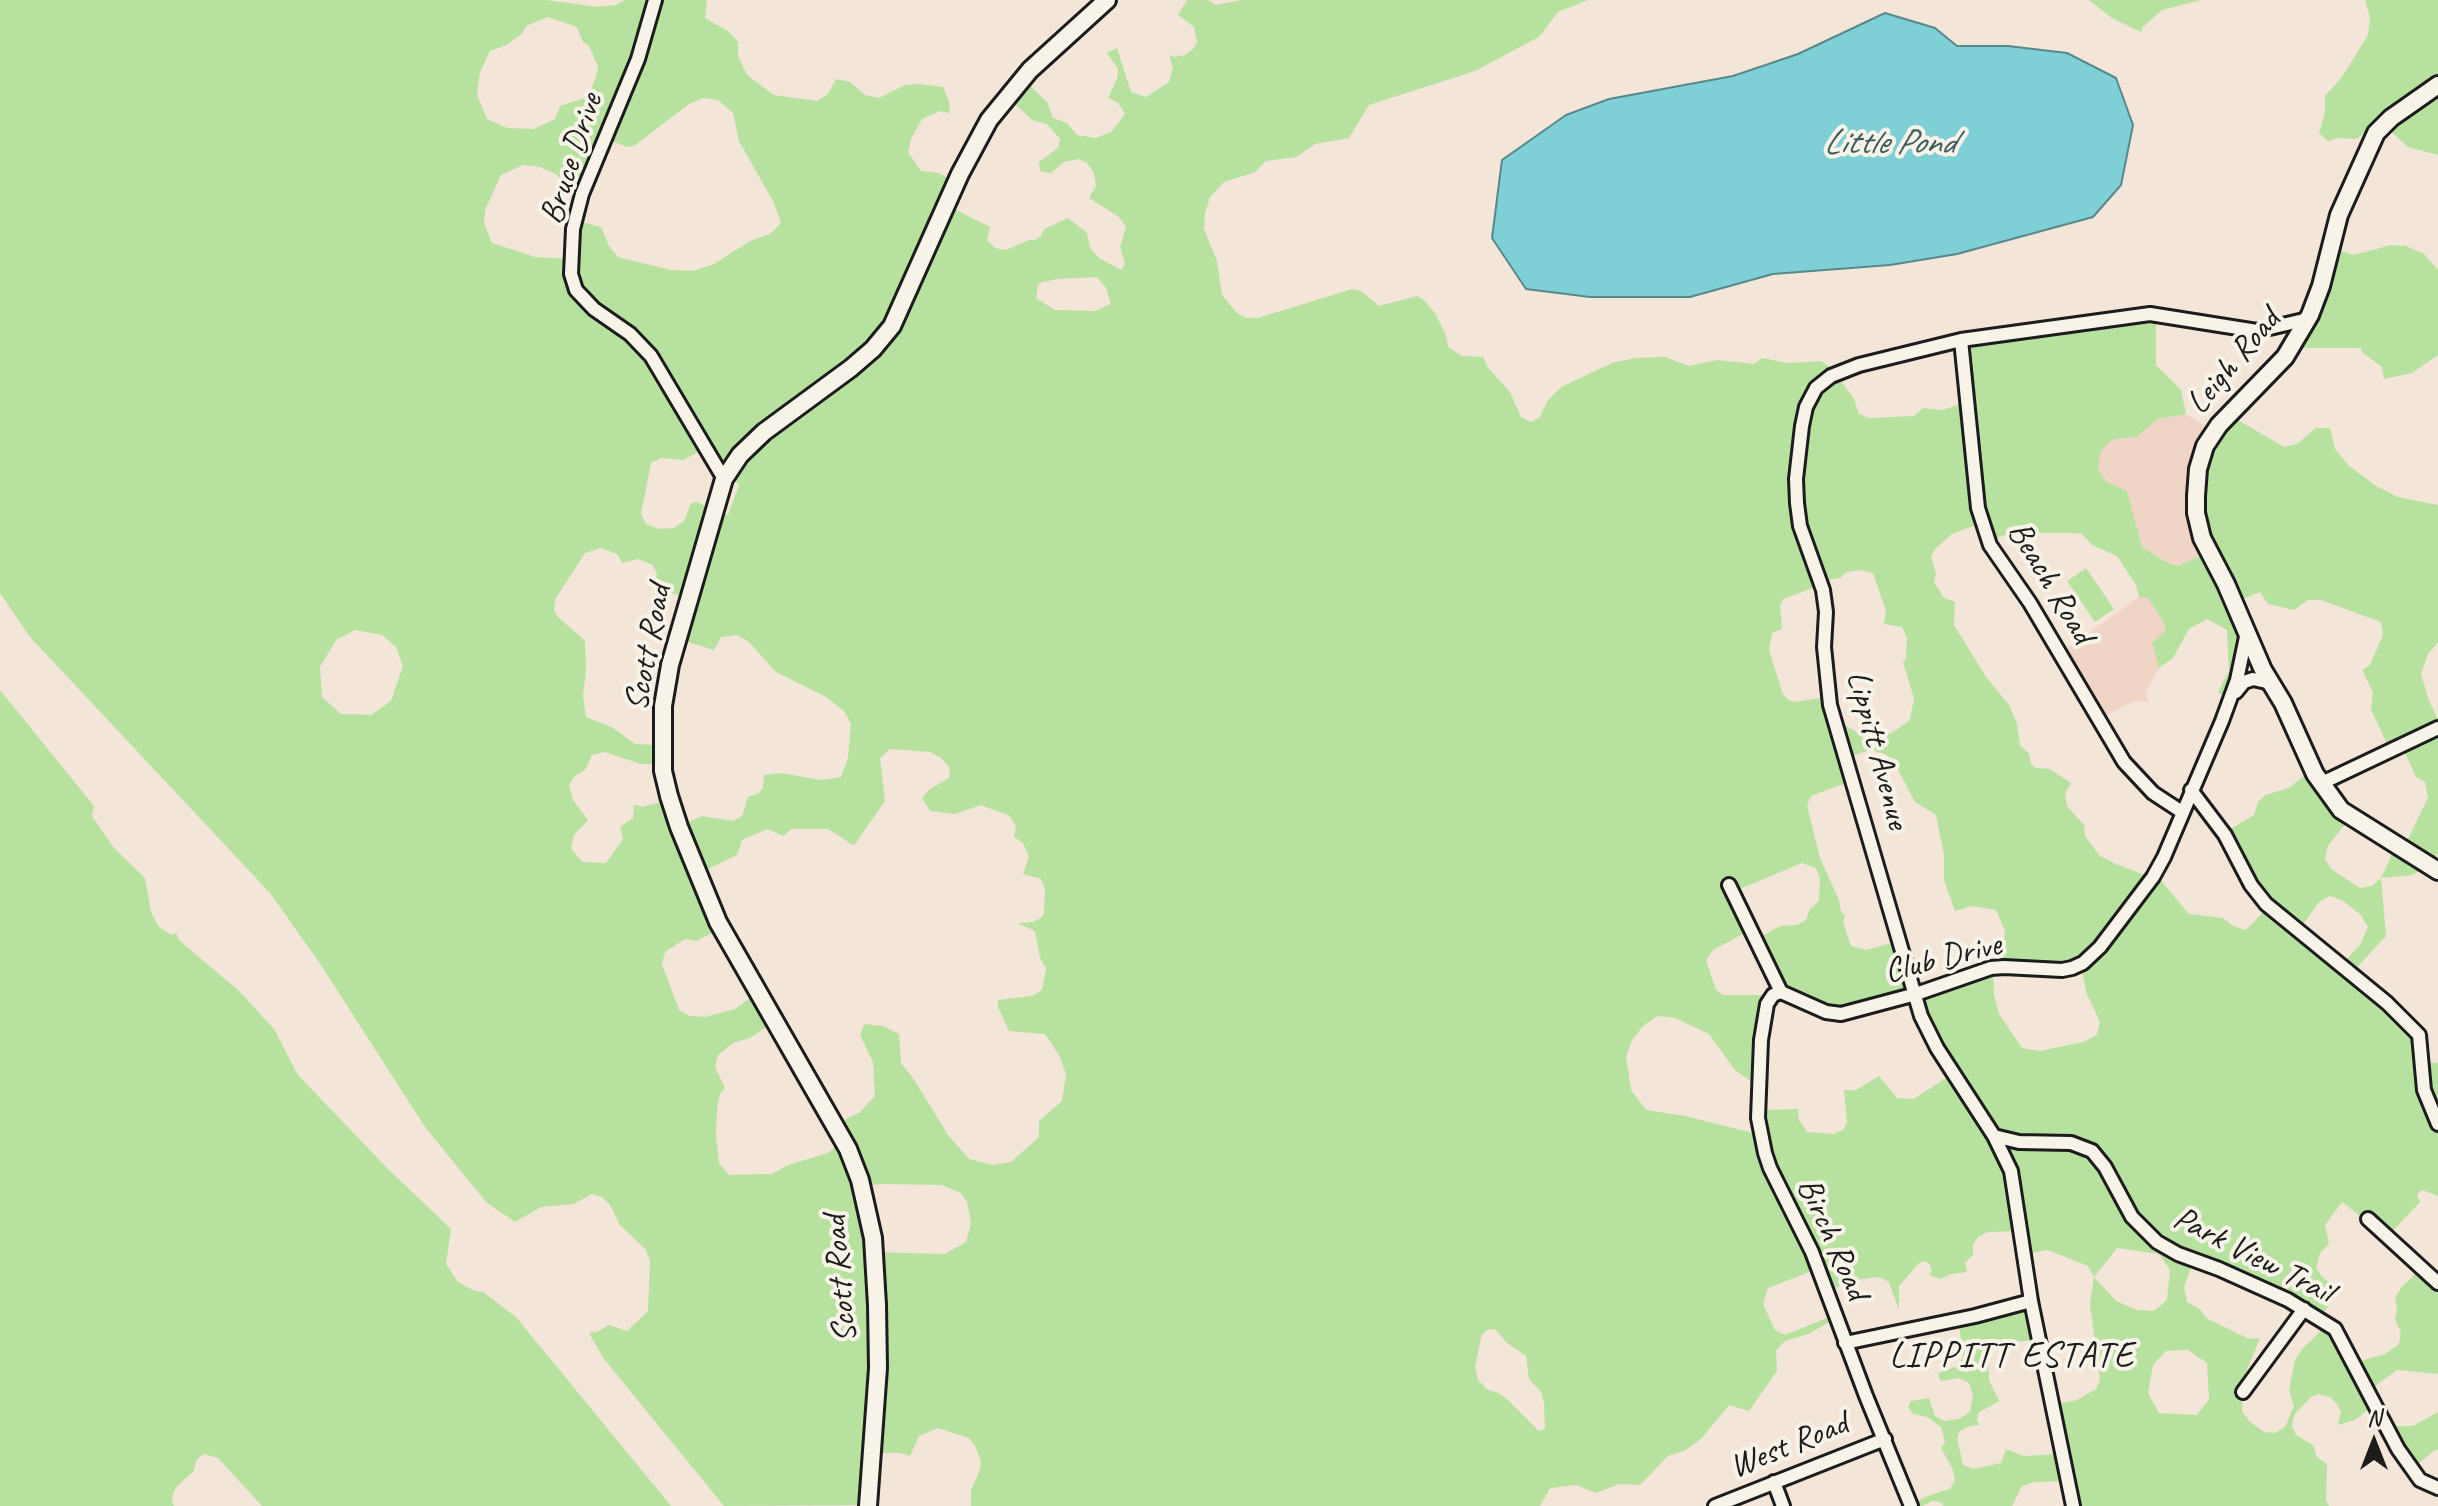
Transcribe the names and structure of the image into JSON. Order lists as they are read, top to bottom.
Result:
{
  "streets": {
    "street": [
      "Bruce Drive",
      "Leigh Road",
      "Beach Road",
      "Scott Road",
      "Lippitt Avenue",
      "Club Drive",
      "Birch Road",
      "Park View Trail",
      "West Road"
    ]
  },
  "crossings": [
    ["Bruce Drive", "Scott Road"],
    ["Leigh Road", "Lippitt Avenue"],
    ["Leigh Road", "Club Drive"],
    ["Beach Road", "Lippitt Avenue"],
    ["Beach Road", "Club Drive"],
    ["Lippitt Avenue", "Club Drive"],
    ["Lippitt Avenue", "Park View Trail"],
    ["Club Drive", "Birch Road"],
    ["Birch Road", "West Road"]
  ],
  "districts": ["LIPPITT ESTATE"],
  "water": ["Little Pond"],
  "north": "top"
}
